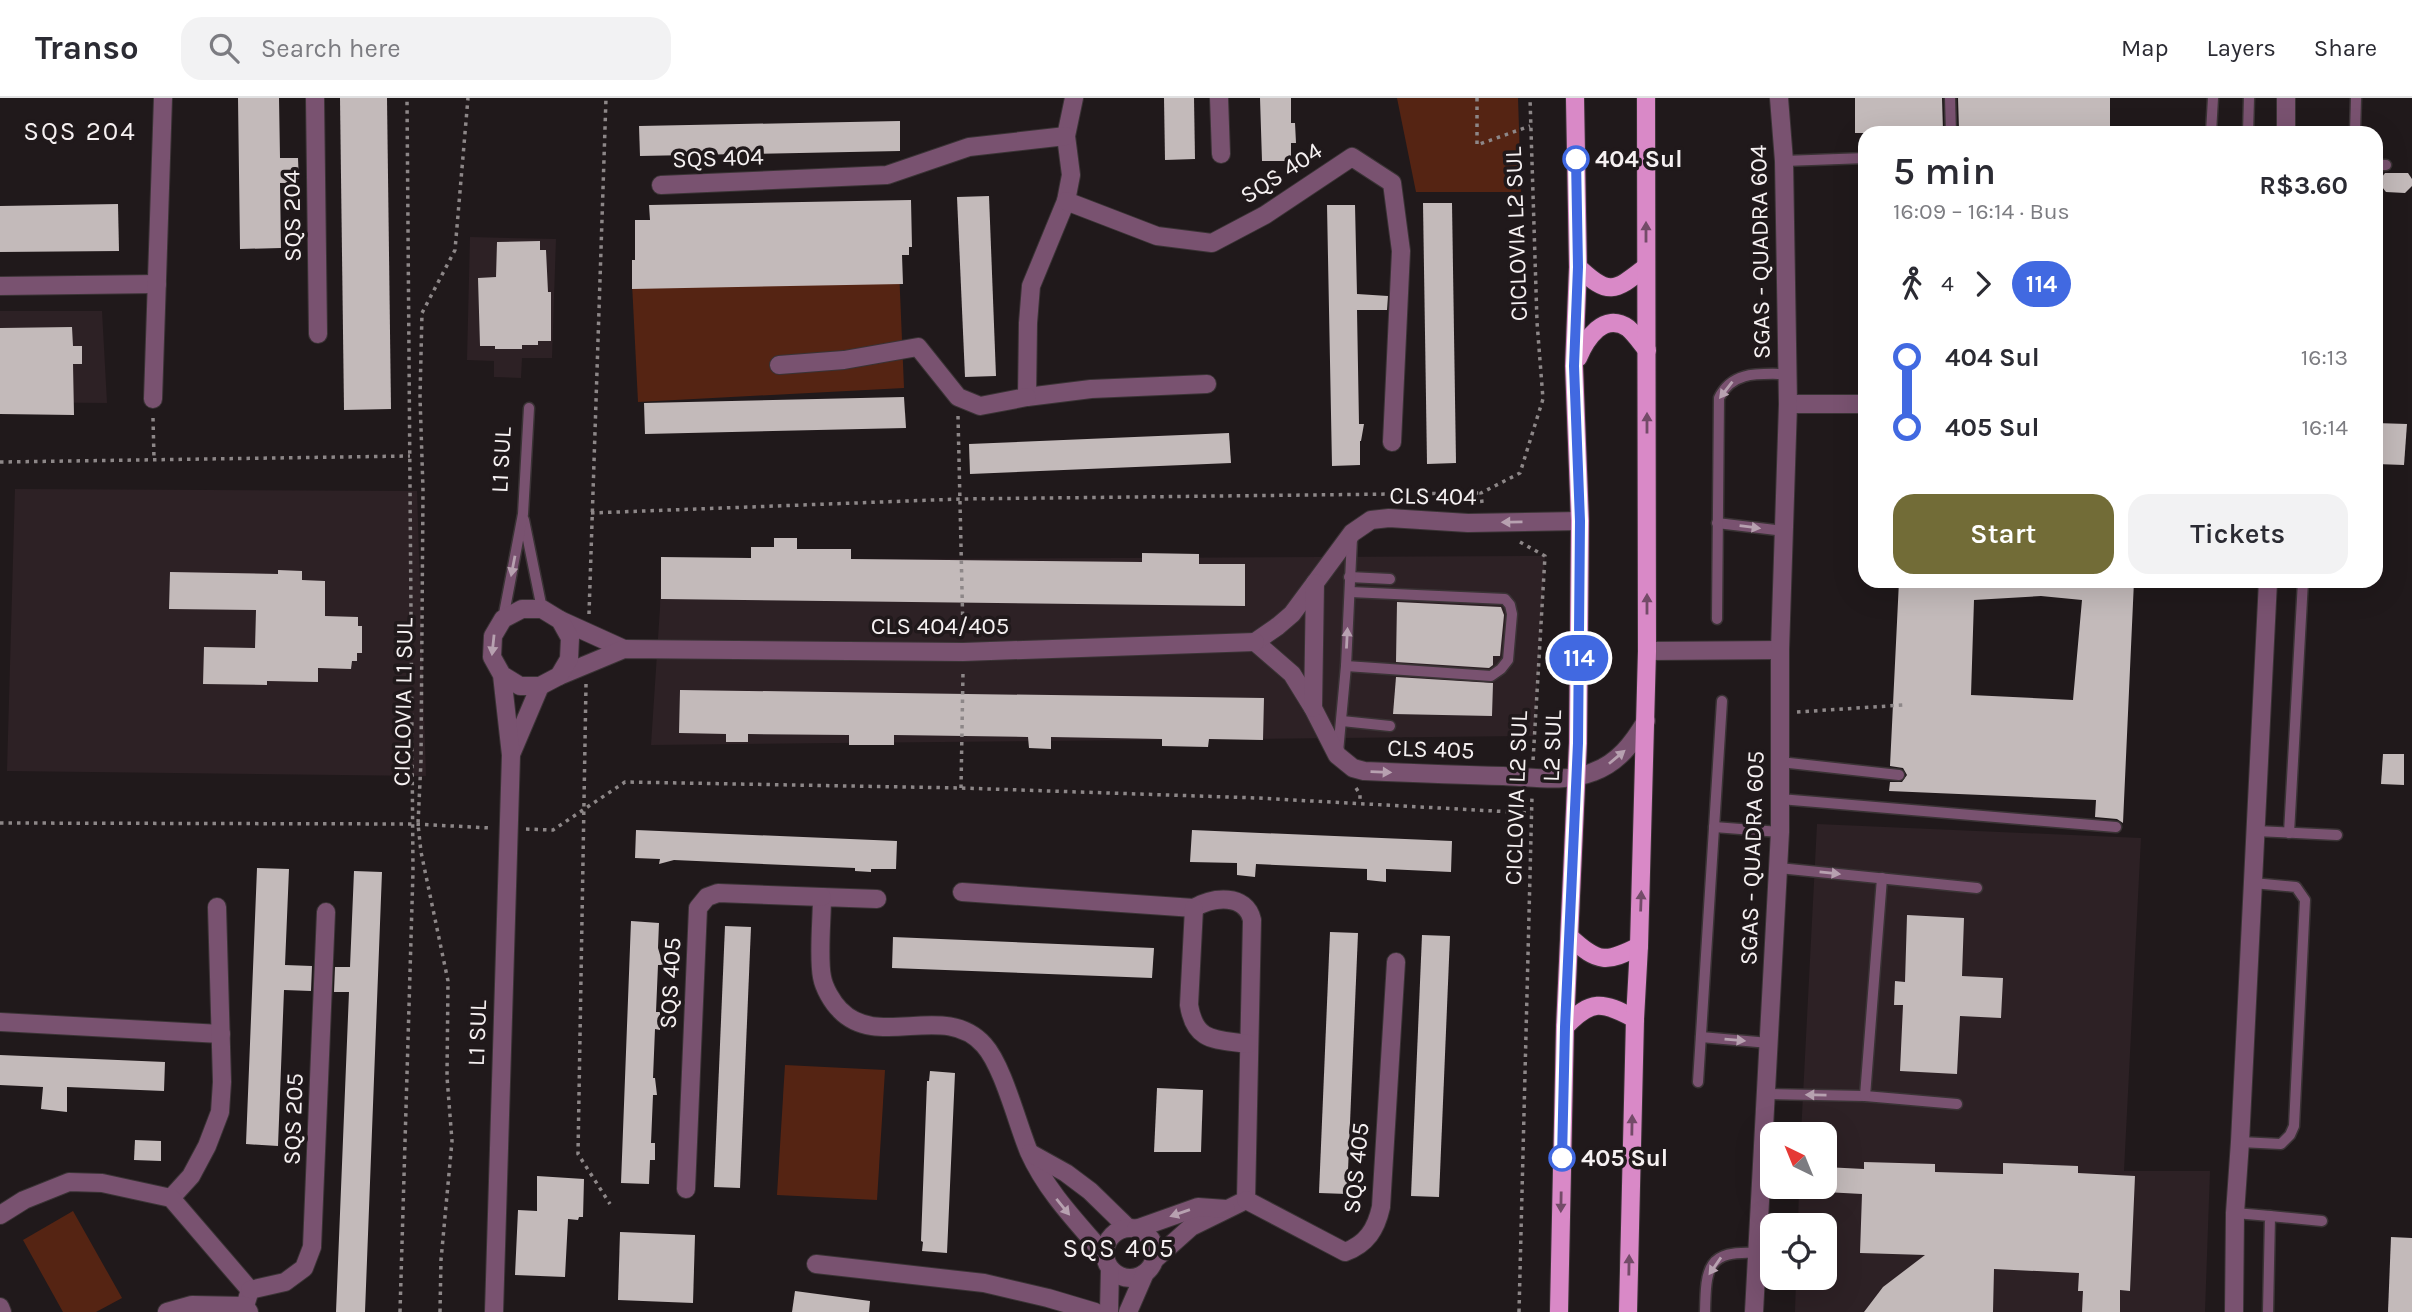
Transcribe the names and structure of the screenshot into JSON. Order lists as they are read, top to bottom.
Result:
{
  "streets": {
    "main road": ["L2 SUL"],
    "street": [
      "SQS 404",
      "SQS 204",
      "SGAS - QUADRA 604",
      "L1 SUL",
      "CLS 404",
      "CLS 404/405",
      "CLS 405",
      "SGAS - QUADRA 605",
      "SQS 405",
      "SQS 205"
    ],
    "path": ["CICLOVIA L2 SUL", "CICLOVIA L1 SUL"]
  },
  "crossings": [
    ["CICLOVIA L2 SUL", "CLS 405"],
    ["SGAS - QUADRA 604", "SGAS - QUADRA 605"],
    ["L1 SUL", "CLS 404/405"],
    ["CLS 404", "CLS 404/405"],
    ["CLS 404", "L2 SUL"],
    ["L2 SUL", "CLS 405"]
  ],
  "one_way": ["CLS 405"],
  "districts": ["SQS 204", "SQS 405"],
  "places": ["404 Sul", "405 Sul"],
  "lines": ["bus line 114"],
  "north": "top left",
  "page": {
    "header": "Transo",
    "search": "Search here",
    "nav": ["Map", "Layers", "Share"],
    "on_map": "114",
    "heading": ["5 min", "16:09 – 16:14 · Bus", "R$3.60"],
    "legs": ["4", "114"],
    "list": [
      {
        "name": "404 Sul",
        "value": "16:13"
      },
      {
        "name": "405 Sul",
        "value": "16:14"
      }
    ],
    "buttons": ["Start", "Tickets"]
  }
}
